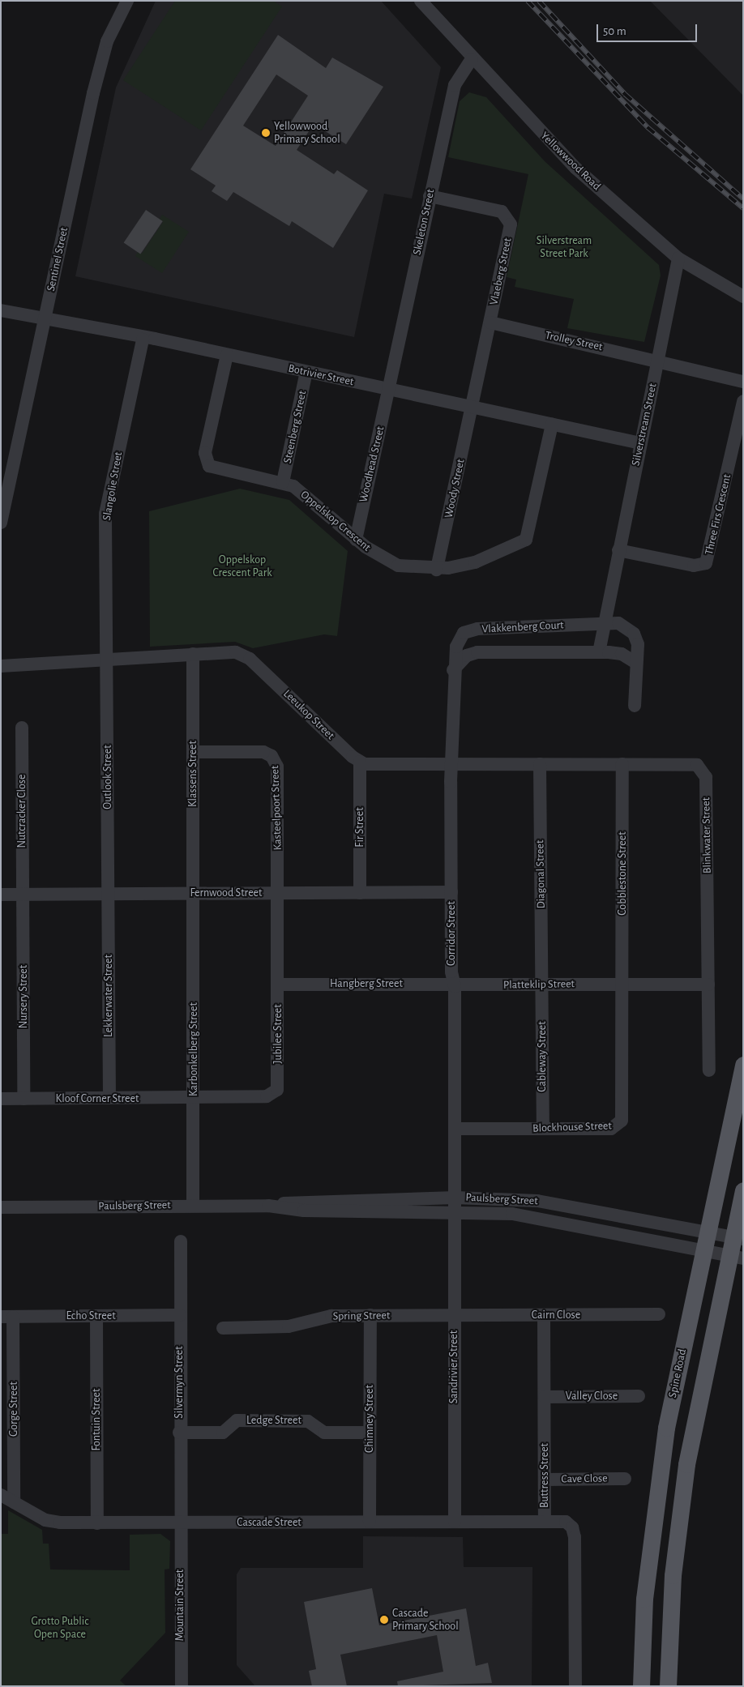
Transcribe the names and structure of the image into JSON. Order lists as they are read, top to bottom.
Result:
{
  "streets": {
    "main road": ["Spine Road"],
    "street": [
      "Yellowwood Road",
      "Skeleton Street",
      "Sentinel Street",
      "Vlaeberg Street",
      "Trolley Street",
      "Botrivier Street",
      "Silverstream Street",
      "Steenberg Street",
      "Woodhead Street",
      "Slangolie Street",
      "Woody Street",
      "Three Firs Crescent",
      "Oppelskop Crescent",
      "Vlakkenberg Court",
      "Leeukop Street",
      "Klassens Street",
      "Outlook Street",
      "Kasteelpoort Street",
      "Nutcracker Close",
      "Fir Street",
      "Blinkwater Street",
      "Cobblestone Street",
      "Diagonal Street",
      "Fernwood Street",
      "Corridor Street",
      "Hangberg Street",
      "Platteklip Street",
      "Lekkerwater Street",
      "Nursery Street",
      "Jubilee Street",
      "Karbonkelberg Street",
      "Cableway Street",
      "Kloof Corner Street",
      "Blockhouse Street",
      "Paulsberg Street",
      "Cairn Close",
      "Echo Street",
      "Spring Street",
      "Sandrivier Street",
      "Silvermyn Street",
      "Valley Close",
      "Gorge Street",
      "Chimney Street",
      "Fontuin Street",
      "Ledge Street",
      "Buttress Street",
      "Cave Close",
      "Cascade Street",
      "Mountain Street"
    ]
  },
  "crossings": [
    ["Yellowwood Road", "Skeleton Street"],
    ["Yellowwood Road", "Silverstream Street"],
    ["Skeleton Street", "Vlaeberg Street"],
    ["Skeleton Street", "Botrivier Street"],
    ["Skeleton Street", "Woodhead Street"],
    ["Sentinel Street", "Botrivier Street"],
    ["Vlaeberg Street", "Trolley Street"],
    ["Vlaeberg Street", "Botrivier Street"],
    ["Vlaeberg Street", "Woody Street"],
    ["Trolley Street", "Silverstream Street"],
    ["Botrivier Street", "Silverstream Street"],
    ["Botrivier Street", "Steenberg Street"],
    ["Botrivier Street", "Woodhead Street"],
    ["Botrivier Street", "Slangolie Street"],
    ["Botrivier Street", "Woody Street"],
    ["Botrivier Street", "Oppelskop Crescent"],
    ["Silverstream Street", "Three Firs Crescent"],
    ["Silverstream Street", "Vlakkenberg Court"],
    ["Steenberg Street", "Oppelskop Crescent"],
    ["Woodhead Street", "Oppelskop Crescent"],
    ["Slangolie Street", "Leeukop Street"],
    ["Slangolie Street", "Outlook Street"],
    ["Woody Street", "Oppelskop Crescent"],
    ["Vlakkenberg Court", "Corridor Street"],
    ["Leeukop Street", "Klassens Street"],
    ["Leeukop Street", "Outlook Street"],
    ["Leeukop Street", "Fir Street"],
    ["Klassens Street", "Kasteelpoort Street"],
    ["Klassens Street", "Fernwood Street"],
    ["Klassens Street", "Karbonkelberg Street"],
    ["Outlook Street", "Fernwood Street"],
    ["Outlook Street", "Lekkerwater Street"],
    ["Kasteelpoort Street", "Fernwood Street"],
    ["Kasteelpoort Street", "Jubilee Street"],
    ["Nutcracker Close", "Fernwood Street"],
    ["Nutcracker Close", "Nursery Street"],
    ["Fir Street", "Fernwood Street"],
    ["Blinkwater Street", "Cobblestone Street"],
    ["Cobblestone Street", "Platteklip Street"],
    ["Cobblestone Street", "Blockhouse Street"],
    ["Diagonal Street", "Platteklip Street"],
    ["Diagonal Street", "Cableway Street"],
    ["Fernwood Street", "Corridor Street"],
    ["Fernwood Street", "Lekkerwater Street"],
    ["Fernwood Street", "Nursery Street"],
    ["Fernwood Street", "Jubilee Street"],
    ["Fernwood Street", "Karbonkelberg Street"],
    ["Corridor Street", "Hangberg Street"],
    ["Corridor Street", "Platteklip Street"],
    ["Corridor Street", "Blockhouse Street"],
    ["Corridor Street", "Paulsberg Street"],
    ["Corridor Street", "Sandrivier Street"],
    ["Hangberg Street", "Platteklip Street"],
    ["Hangberg Street", "Jubilee Street"],
    ["Platteklip Street", "Cableway Street"],
    ["Platteklip Street", "Blockhouse Street"],
    ["Lekkerwater Street", "Kloof Corner Street"],
    ["Nursery Street", "Kloof Corner Street"],
    ["Jubilee Street", "Karbonkelberg Street"],
    ["Jubilee Street", "Kloof Corner Street"],
    ["Karbonkelberg Street", "Kloof Corner Street"],
    ["Karbonkelberg Street", "Paulsberg Street"],
    ["Cableway Street", "Blockhouse Street"],
    ["Paulsberg Street", "Sandrivier Street"],
    ["Paulsberg Street", "Spine Road"],
    ["Cairn Close", "Spring Street"],
    ["Cairn Close", "Sandrivier Street"],
    ["Cairn Close", "Buttress Street"],
    ["Echo Street", "Silvermyn Street"],
    ["Echo Street", "Gorge Street"],
    ["Echo Street", "Fontuin Street"],
    ["Spring Street", "Sandrivier Street"],
    ["Spring Street", "Chimney Street"],
    ["Sandrivier Street", "Cascade Street"],
    ["Silvermyn Street", "Ledge Street"],
    ["Silvermyn Street", "Cascade Street"],
    ["Silvermyn Street", "Mountain Street"],
    ["Valley Close", "Buttress Street"],
    ["Gorge Street", "Cascade Street"],
    ["Chimney Street", "Ledge Street"],
    ["Chimney Street", "Cascade Street"],
    ["Fontuin Street", "Cascade Street"],
    ["Buttress Street", "Cave Close"],
    ["Buttress Street", "Cascade Street"],
    ["Cascade Street", "Mountain Street"]
  ],
  "parks": ["Silverstream Street Park", "Oppelskop Crescent Park", "Grotto Public Open Space"],
  "places": ["Yellowwood Primary School", "Cascade Primary School"],
  "scale_bar": "50 m"
}
